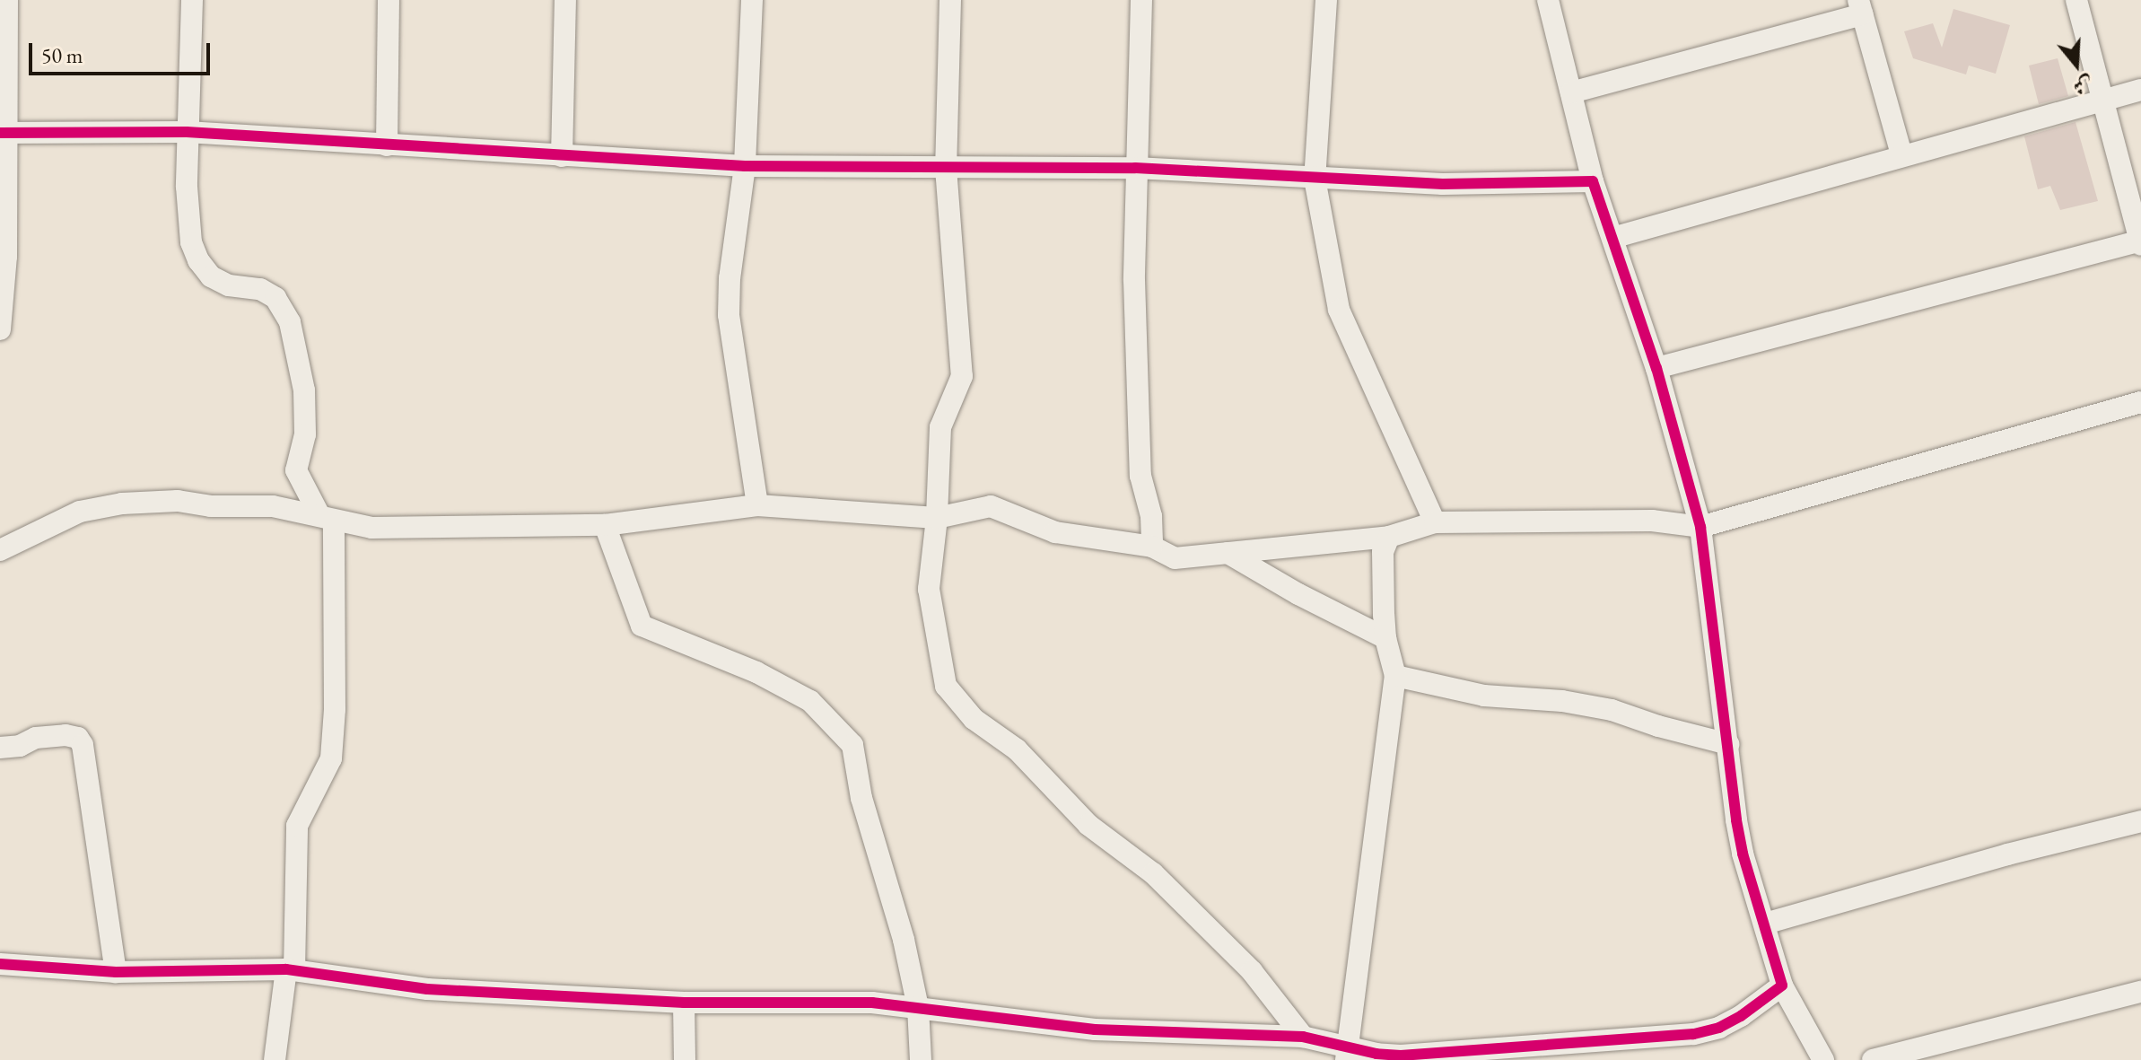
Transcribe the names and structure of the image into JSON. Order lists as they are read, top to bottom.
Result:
{
  "scale_bar": "50 m",
  "north": "bottom"
}
